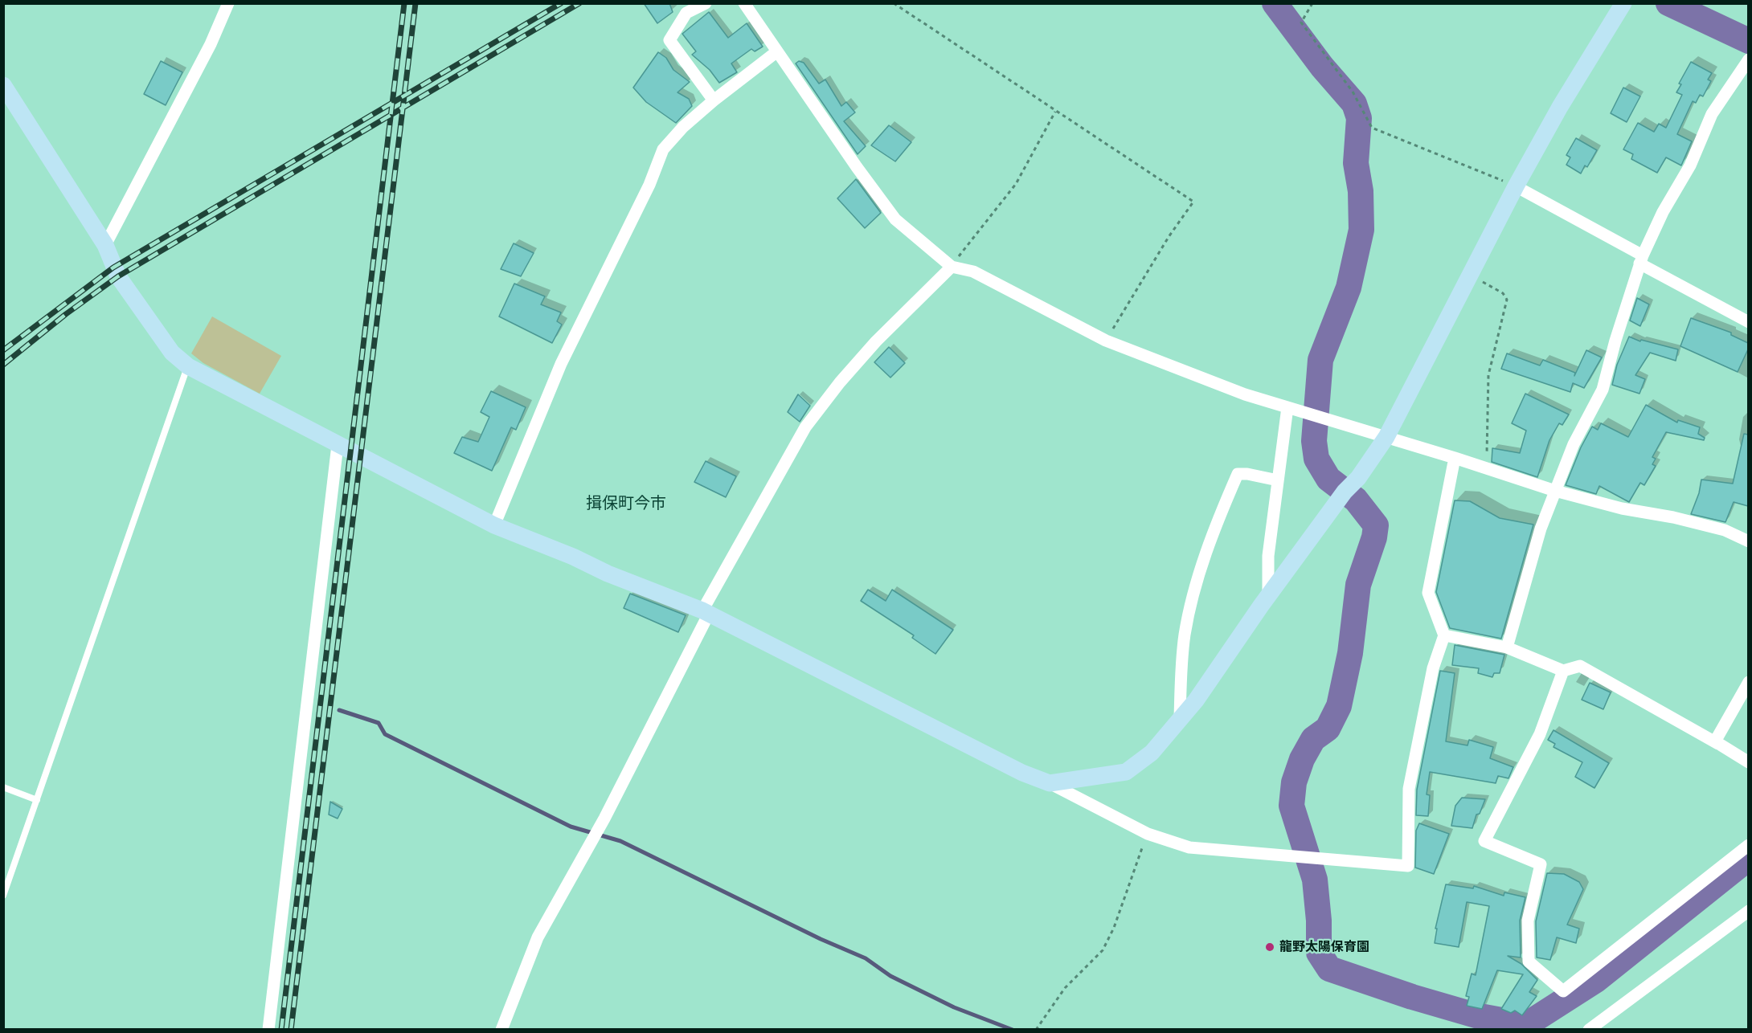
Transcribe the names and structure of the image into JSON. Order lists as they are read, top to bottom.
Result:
{
  "districts": ["揖保町今市"],
  "places": ["龍野太陽保育園"]
}
